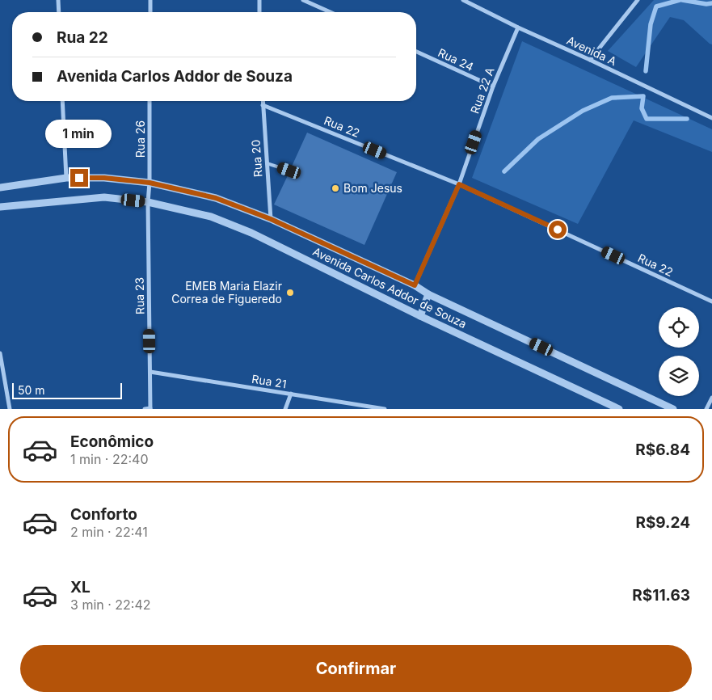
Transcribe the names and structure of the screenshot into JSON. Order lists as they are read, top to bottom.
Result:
{
  "streets": {
    "street": [
      "Avenida A",
      "Rua 24",
      "Rua 22 A",
      "Rua 22",
      "Rua 26",
      "Rua 20",
      "Avenida Carlos Addor de Souza",
      "Rua 23",
      "Rua 21"
    ]
  },
  "crossings": [
    ["Avenida A", "Rua 22 A"],
    ["Rua 24", "Rua 22 A"],
    ["Rua 22 A", "Rua 22"],
    ["Rua 22", "Rua 20"],
    ["Rua 26", "Avenida Carlos Addor de Souza"],
    ["Rua 26", "Rua 23"],
    ["Rua 20", "Avenida Carlos Addor de Souza"],
    ["Avenida Carlos Addor de Souza", "Rua 23"],
    ["Rua 23", "Rua 21"]
  ],
  "places": ["Bom Jesus", "EMEB Maria Elazir Correa de Figueredo"],
  "scale_bar": "50 m",
  "page": {
    "banner": ["Rua 22", "Avenida Carlos Addor de Souza"],
    "bubble": "1 min",
    "scale": "50 m",
    "list": [
      {
        "name": "Econômico",
        "note": "1 min · 22:40",
        "value": "R$6.84"
      },
      {
        "name": "Conforto",
        "note": "2 min · 22:41",
        "value": "R$9.24"
      },
      {
        "name": "XL",
        "note": "3 min · 22:42",
        "value": "R$11.63"
      }
    ],
    "buttons": "Confirmar"
  }
}
